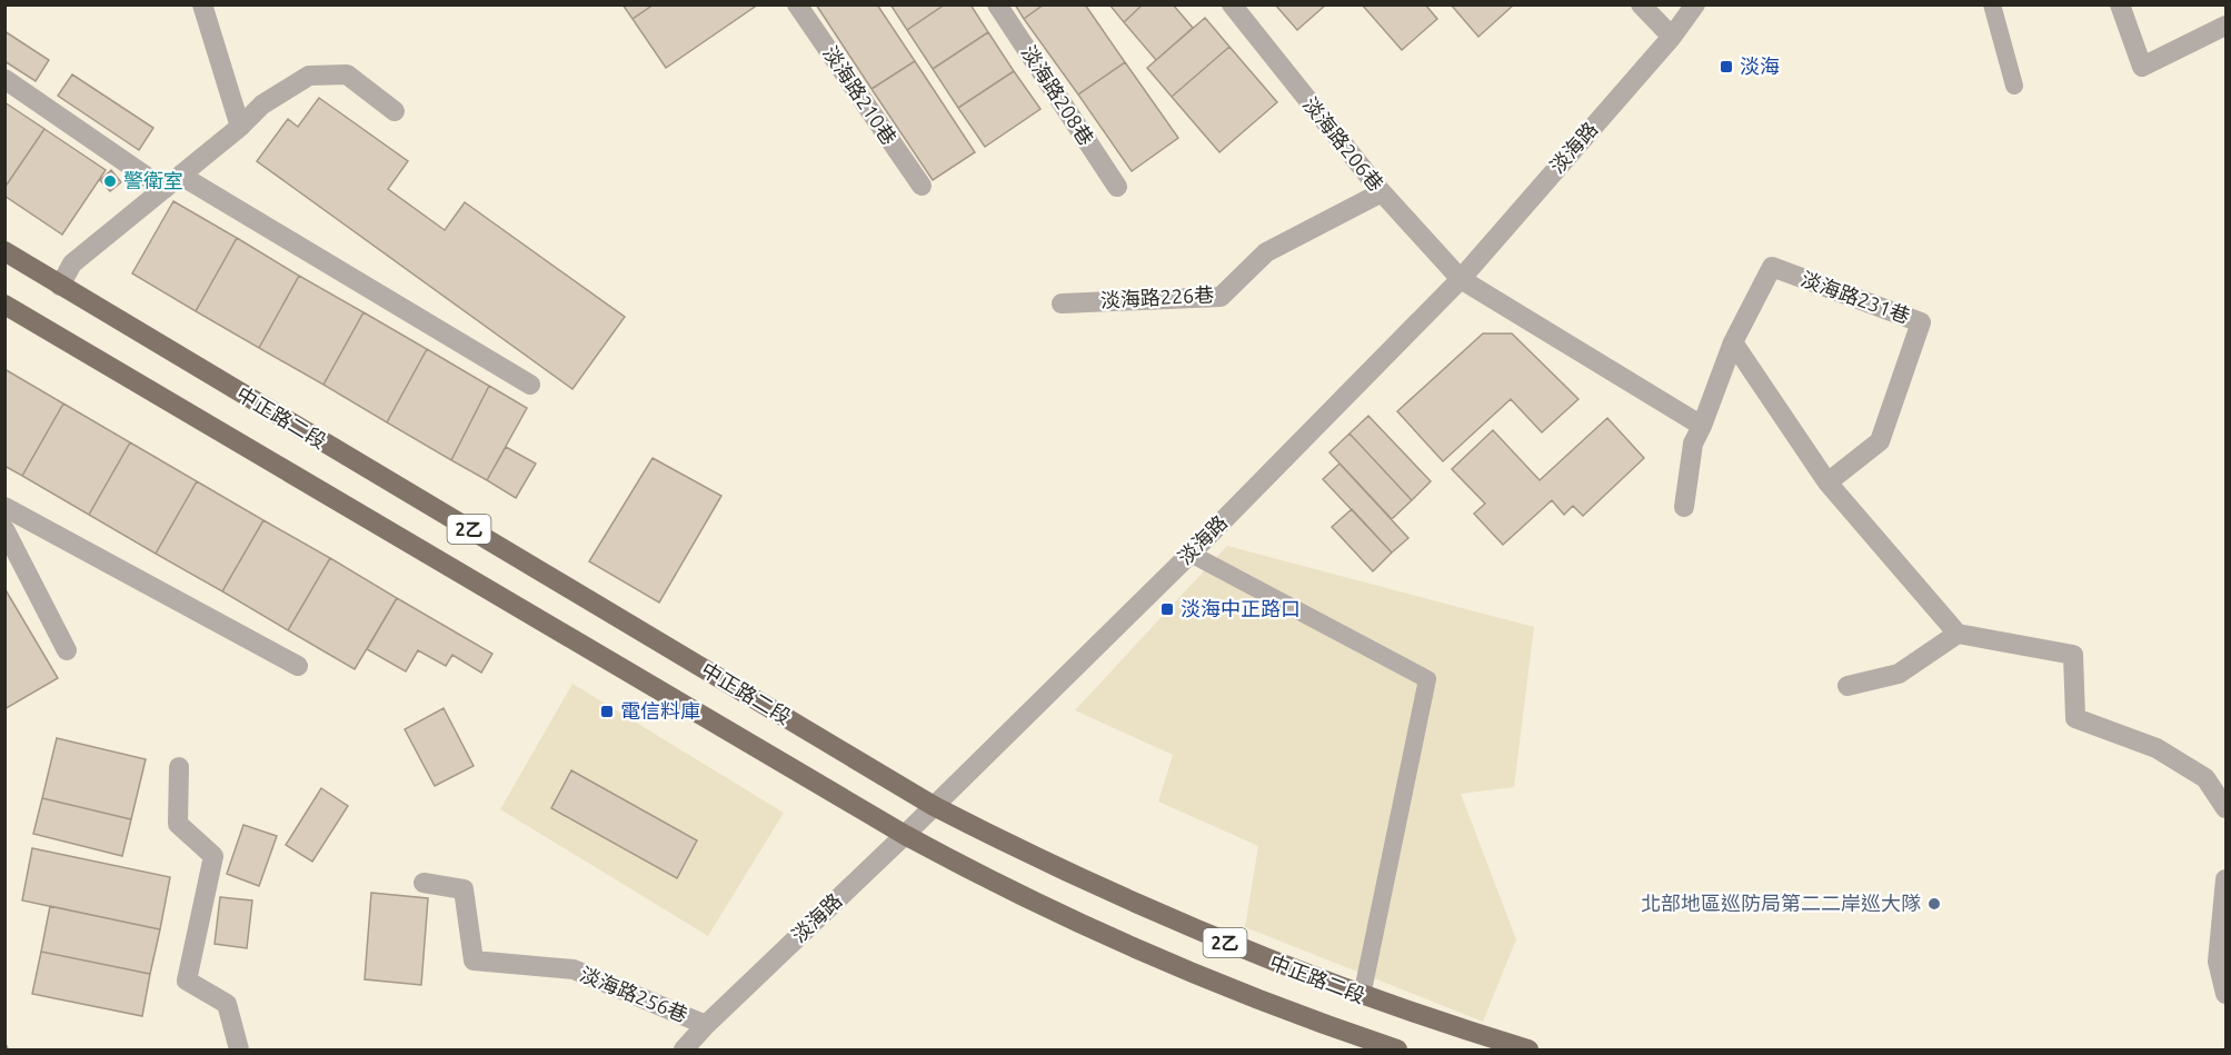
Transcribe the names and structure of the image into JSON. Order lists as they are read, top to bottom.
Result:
{
  "streets": {
    "main road": ["中正路二段", "2乙"],
    "street": [
      "淡海路210巷",
      "淡海路208巷",
      "淡海路206巷",
      "淡海路",
      "淡海路226巷",
      "淡海路231巷",
      "淡海路256巷"
    ]
  },
  "crossings": [
    ["淡海路206巷", "淡海路"],
    ["淡海路206巷", "淡海路226巷"],
    ["淡海路", "中正路二段"],
    ["淡海路", "淡海路256巷"]
  ],
  "places": {
    "transit": ["淡海", "淡海中正路口", "電信料庫"],
    "other": ["警衛室", "北部地區巡防局第二二岸巡大隊"]
  }
}
